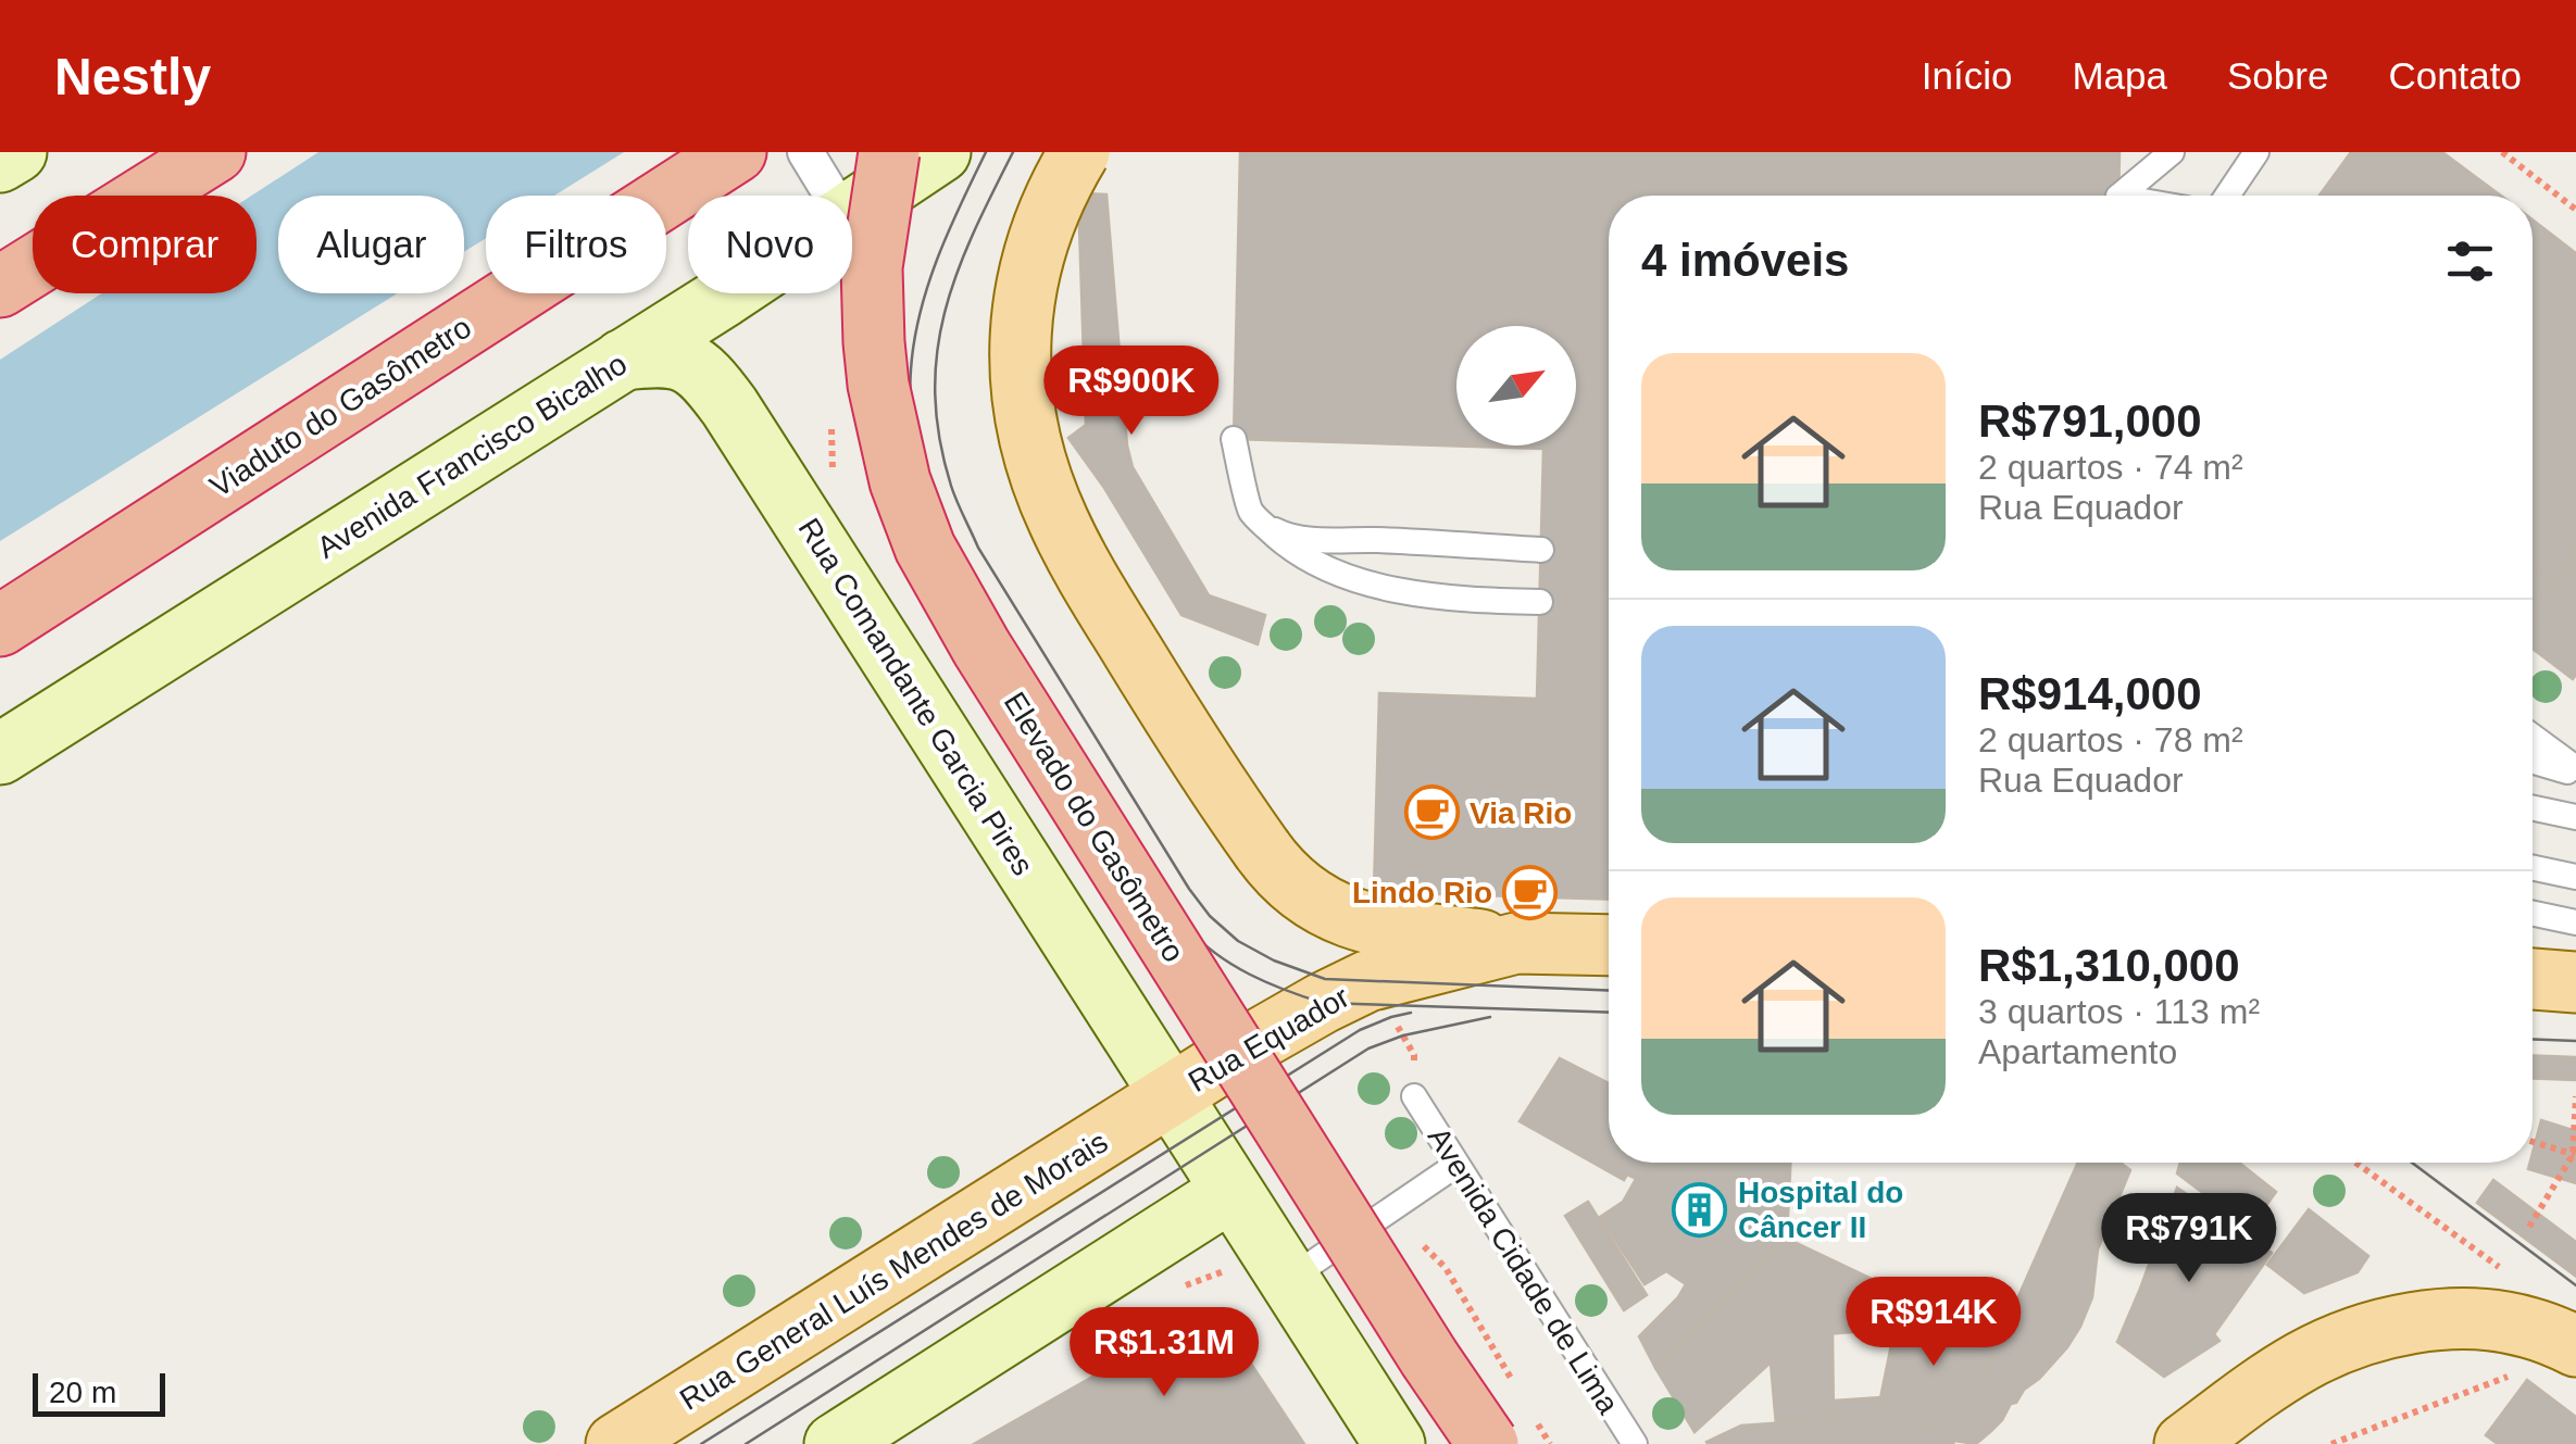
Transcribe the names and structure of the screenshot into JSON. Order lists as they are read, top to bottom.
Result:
{
  "streets": {
    "highway": ["Viaduto do Gasômetro", "Elevado do Gasômetro"],
    "main road": [
      "Avenida Francisco Bicalho",
      "Rua Comandante Garcia Pires",
      "Rua Equador",
      "Rua General Luís Mendes de Morais"
    ],
    "lane": ["Avenida Cidade de Lima"]
  },
  "crossings": [
    ["Avenida Francisco Bicalho", "Rua Comandante Garcia Pires"],
    ["Rua Comandante Garcia Pires", "Rua Equador"],
    ["Rua Comandante Garcia Pires", "Rua General Luís Mendes de Morais"],
    ["Rua Equador", "Rua General Luís Mendes de Morais"]
  ],
  "places": {
    "cafe": ["Via Rio", "Lindo Rio"],
    "building": ["Hospital do Câncer II"]
  },
  "scale_bar": "20 m",
  "north": "top right",
  "page": {
    "header": "Nestly",
    "nav": [
      "Início",
      "Mapa",
      "Sobre",
      "Contato"
    ],
    "chip": [
      "Comprar",
      "Alugar",
      "Filtros",
      "Novo"
    ],
    "heading": "4 imóveis",
    "list": [
      {
        "name": "R$791,000",
        "note": "2 quartos · 74 m² · Rua Equador"
      },
      {
        "name": "R$914,000",
        "note": "2 quartos · 78 m² · Rua Equador"
      },
      {
        "name": "R$1,310,000",
        "note": "3 quartos · 113 m² · Apartamento"
      }
    ],
    "price": [
      "R$900K",
      "R$791K",
      "R$914K",
      "R$1.31M"
    ],
    "scale": "20 m"
  }
}
